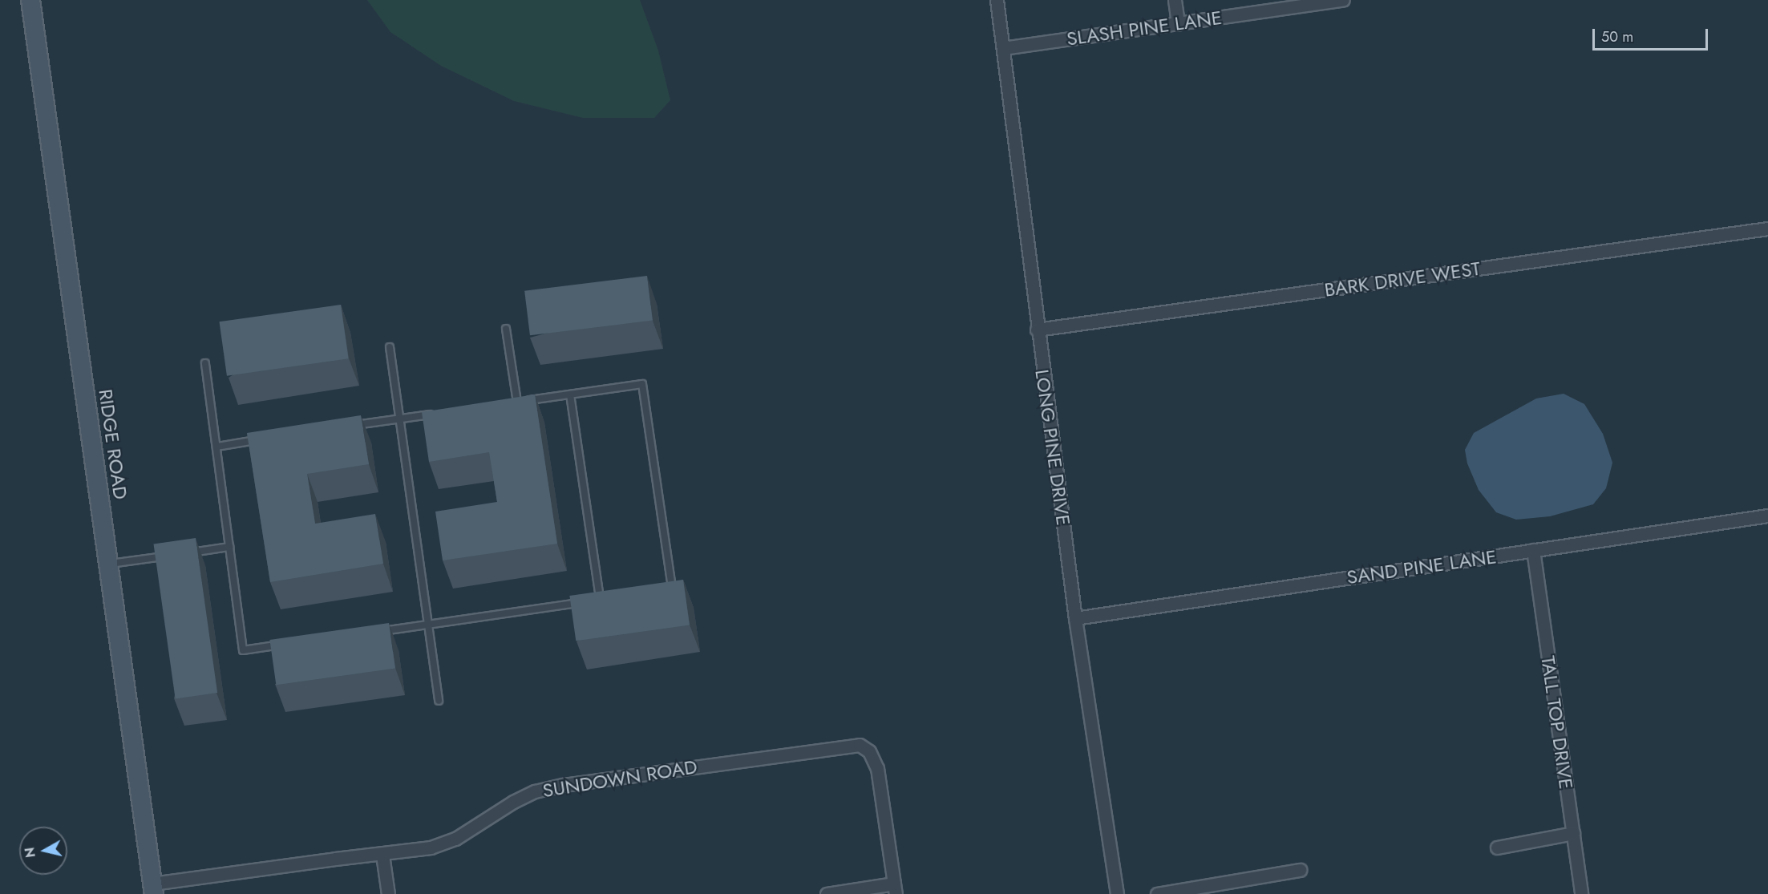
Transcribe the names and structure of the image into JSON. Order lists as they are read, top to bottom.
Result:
{
  "streets": {
    "street": [
      "SLASH PINE LANE",
      "BARK DRIVE WEST",
      "RIDGE ROAD",
      "LONG PINE DRIVE",
      "SAND PINE LANE",
      "TALL TOP DRIVE",
      "SUNDOWN ROAD"
    ]
  },
  "crossings": [
    ["SLASH PINE LANE", "LONG PINE DRIVE"],
    ["BARK DRIVE WEST", "LONG PINE DRIVE"],
    ["RIDGE ROAD", "SUNDOWN ROAD"],
    ["LONG PINE DRIVE", "SAND PINE LANE"],
    ["SAND PINE LANE", "TALL TOP DRIVE"]
  ],
  "scale_bar": "50 m",
  "north": "left"
}
